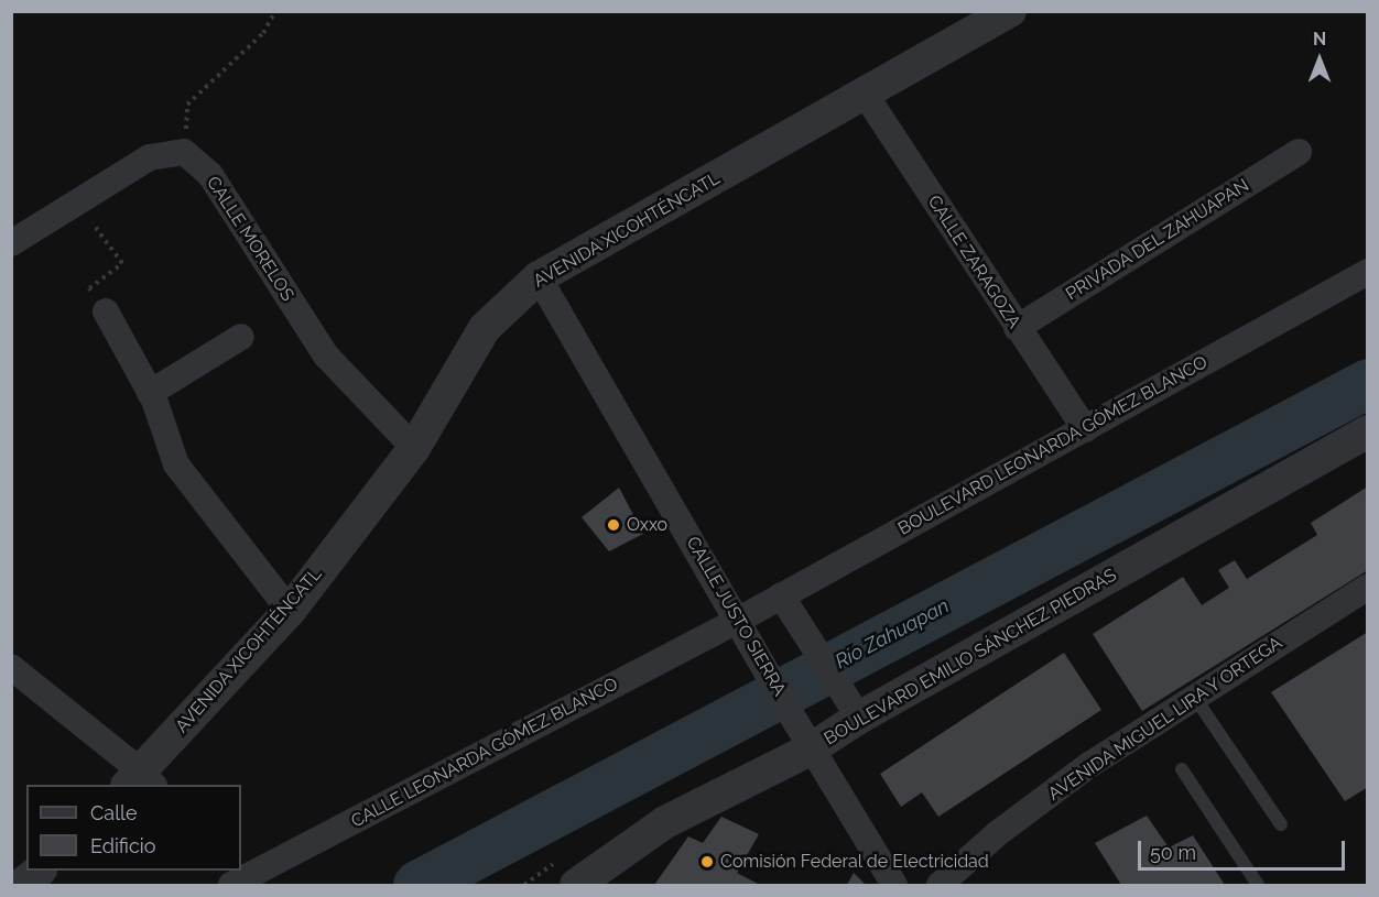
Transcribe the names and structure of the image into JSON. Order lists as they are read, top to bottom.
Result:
{
  "streets": {
    "street": [
      "AVENIDA XICOHTÉNCATL",
      "CALLE MORELOS",
      "PRIVADA DEL ZAHUAPAN",
      "CALLE ZARAGOZA",
      "BOULEVARD LEONARDA GÓMEZ BLANCO",
      "CALLE JUSTO SIERRA",
      "BOULEVARD EMILIO SÁNCHEZ PIEDRAS",
      "AVENIDA MIGUEL LIRA Y ORTEGA",
      "CALLE LEONARDA GÓMEZ BLANCO"
    ]
  },
  "crossings": [
    ["AVENIDA XICOHTÉNCATL", "CALLE MORELOS"],
    ["AVENIDA XICOHTÉNCATL", "CALLE ZARAGOZA"],
    ["AVENIDA XICOHTÉNCATL", "CALLE JUSTO SIERRA"],
    ["PRIVADA DEL ZAHUAPAN", "CALLE ZARAGOZA"],
    ["CALLE ZARAGOZA", "BOULEVARD LEONARDA GÓMEZ BLANCO"],
    ["BOULEVARD LEONARDA GÓMEZ BLANCO", "CALLE JUSTO SIERRA"],
    ["BOULEVARD LEONARDA GÓMEZ BLANCO", "CALLE LEONARDA GÓMEZ BLANCO"],
    ["CALLE JUSTO SIERRA", "BOULEVARD EMILIO SÁNCHEZ PIEDRAS"],
    ["CALLE JUSTO SIERRA", "CALLE LEONARDA GÓMEZ BLANCO"]
  ],
  "water": ["Río Zahuapan"],
  "places": ["Oxxo", "Comisión Federal de Electricidad"],
  "legend": ["Calle", "Edificio"],
  "scale_bar": "50 m",
  "north": "top"
}
